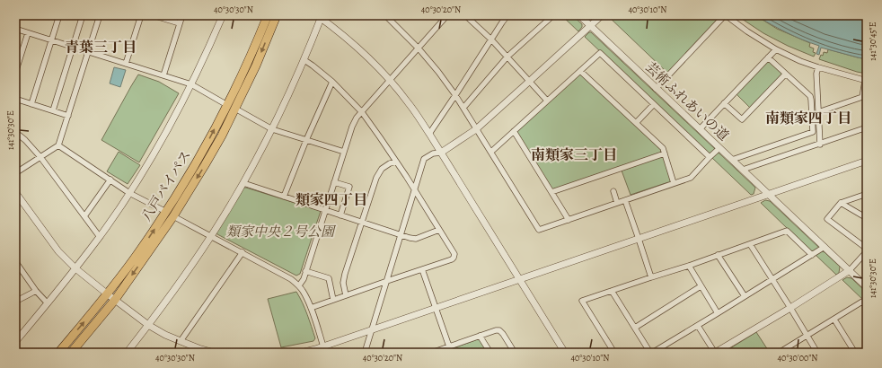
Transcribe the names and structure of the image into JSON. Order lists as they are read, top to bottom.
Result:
{
  "streets": {
    "highway": ["八戸バイパス"],
    "street": ["芸術ふれあいの道"]
  },
  "districts": [
    "青葉三丁目",
    "南類家四丁目",
    "南類家三丁目",
    "類家四丁目"
  ],
  "parks": ["類家中央２号公園"],
  "coordinates": [
    "40°30'30\"N",
    "40°30'20\"N",
    "40°30'10\"N",
    "141°30'45\"E",
    "141°30'30\"E",
    "40°30'00\"N"
  ]
}
